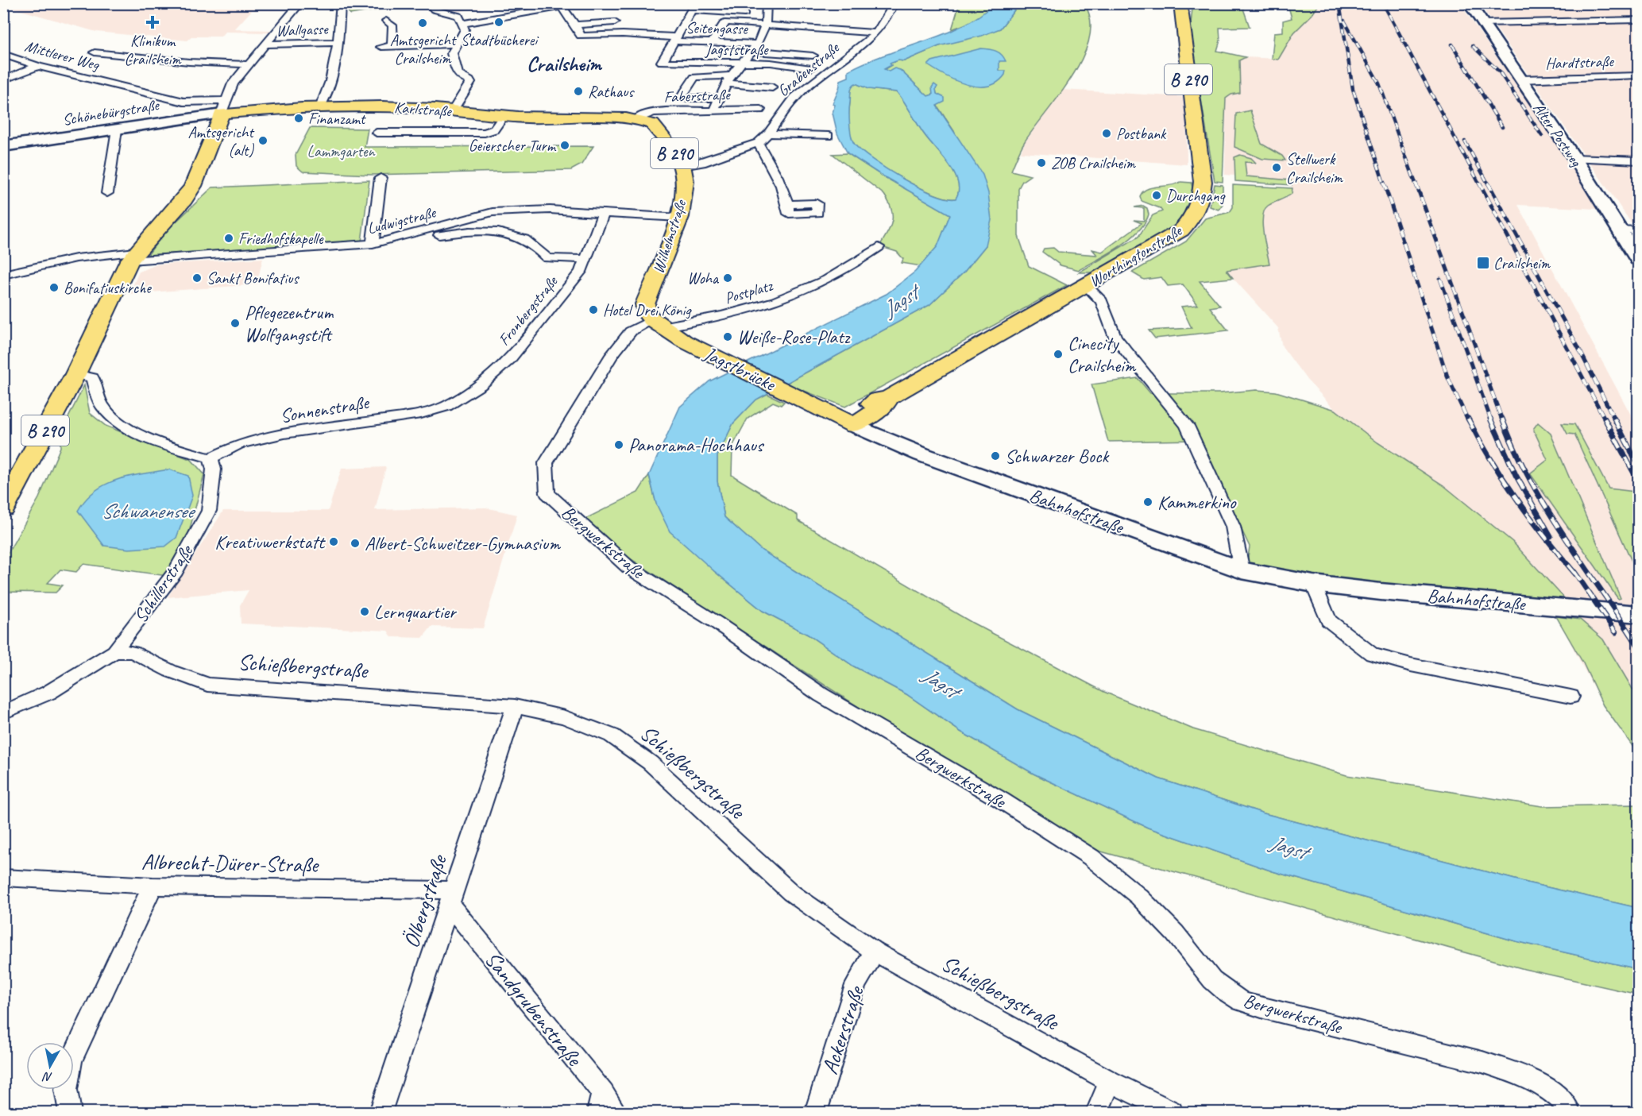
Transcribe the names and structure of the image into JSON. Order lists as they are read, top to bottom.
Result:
{
  "streets": {
    "main road": [
      "B 290",
      "Karlstraße",
      "Schönebürgstraße",
      "Alter Postweg",
      "Wilhelmstraße",
      "Worthingtonstraße",
      "Jagstbrücke",
      "Bahnhofstraße"
    ],
    "street": [
      "Seitengasse",
      "Wallgasse",
      "Jagststraße",
      "Mittlerer Weg",
      "Hardtstraße",
      "Grabenstraße",
      "Faberstraße",
      "Ludwigstraße",
      "Postplatz",
      "Fronbergstraße",
      "Sonnenstraße",
      "Bergwerkstraße",
      "Schillerstraße",
      "Schießbergstraße",
      "Albrecht-Dürer-Straße",
      "Ölbergstraße",
      "Sandgrubenstraße",
      "Ackerstraße"
    ]
  },
  "crossings": [
    ["Seitengasse", "Jagststraße"],
    ["Mittlerer Weg", "B 290"],
    ["Mittlerer Weg", "Karlstraße"],
    ["Mittlerer Weg", "Schönebürgstraße"],
    ["Hardtstraße", "Alter Postweg"],
    ["Grabenstraße", "B 290"],
    ["Grabenstraße", "Wilhelmstraße"],
    ["B 290", "Faberstraße"],
    ["B 290", "Karlstraße"],
    ["B 290", "Schönebürgstraße"],
    ["B 290", "Ludwigstraße"],
    ["B 290", "Wilhelmstraße"],
    ["Faberstraße", "Karlstraße"],
    ["Karlstraße", "Schönebürgstraße"],
    ["Ludwigstraße", "Wilhelmstraße"],
    ["Ludwigstraße", "Fronbergstraße"],
    ["Wilhelmstraße", "Postplatz"],
    ["Wilhelmstraße", "Jagstbrücke"],
    ["Wilhelmstraße", "Bergwerkstraße"],
    ["Worthingtonstraße", "Jagstbrücke"],
    ["Worthingtonstraße", "Bahnhofstraße"],
    ["Postplatz", "Jagstbrücke"],
    ["Postplatz", "Bergwerkstraße"],
    ["Fronbergstraße", "Sonnenstraße"],
    ["Jagstbrücke", "Bahnhofstraße"],
    ["Jagstbrücke", "Bergwerkstraße"],
    ["Sonnenstraße", "Schillerstraße"],
    ["Schillerstraße", "Schießbergstraße"],
    ["Schießbergstraße", "Ölbergstraße"],
    ["Schießbergstraße", "Ackerstraße"],
    ["Albrecht-Dürer-Straße", "Ölbergstraße"],
    ["Albrecht-Dürer-Straße", "Sandgrubenstraße"],
    ["Ölbergstraße", "Sandgrubenstraße"]
  ],
  "districts": ["Crailsheim"],
  "water": ["Jagst", "Schwanensee"],
  "parks": ["Lammgarten"],
  "places": {
    "health": ["Klinikum Crailsheim"],
    "other": [
      "Stadtbücherei",
      "Amtsgericht Crailsheim",
      "Rathaus",
      "Finanzamt",
      "Postbank",
      "Amtsgericht (alt)",
      "Geierscher Turm",
      "ZOB Crailsheim",
      "Stellwerk Crailsheim",
      "Durchgang",
      "Friedhofskapelle",
      "Sankt Bonifatius",
      "Woha",
      "Bonifatiuskirche",
      "Hotel Drei König",
      "Pflegezentrum Wolfgangstift",
      "Weiße-Rose-Platz",
      "Cinecity Crailsheim",
      "Panorama-Hochhaus",
      "Schwarzer Bock",
      "Kammerkino",
      "Kreativwerkstatt",
      "Albert-Schweitzer-Gymnasium",
      "Lernquartier"
    ],
    "transit": ["Crailsheim"]
  },
  "north": "bottom"
}
